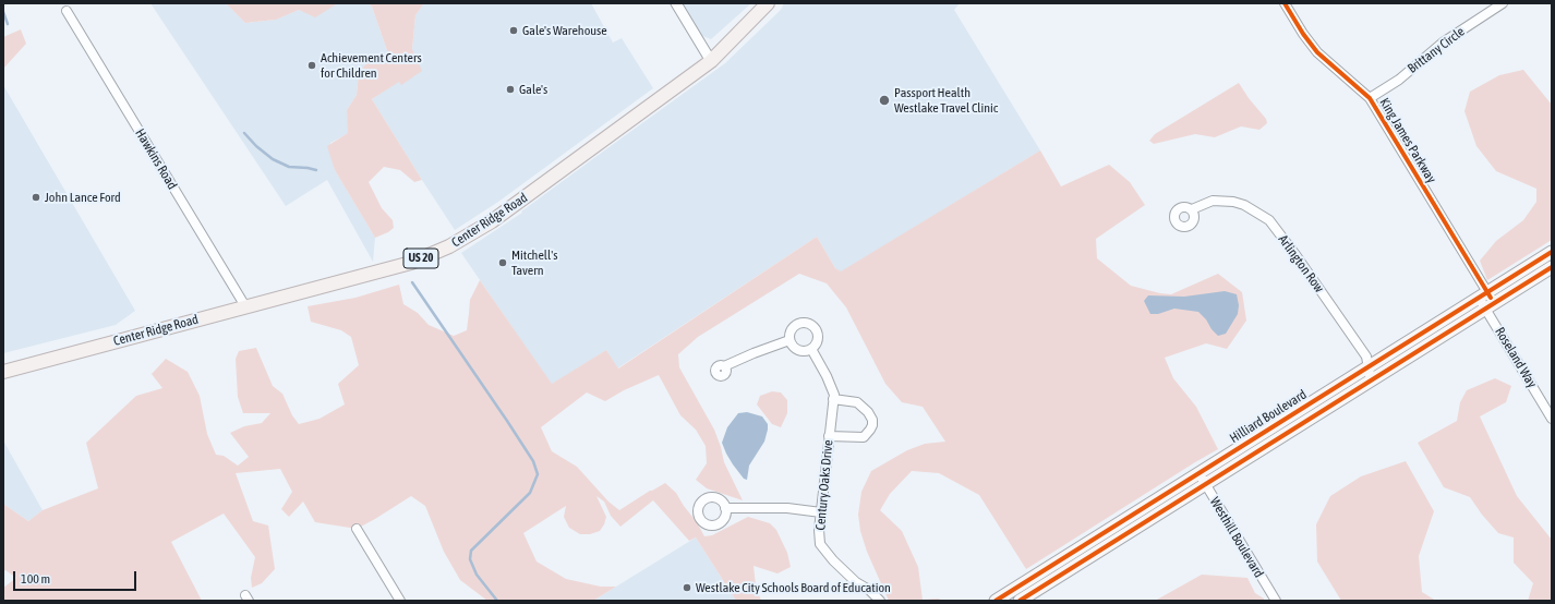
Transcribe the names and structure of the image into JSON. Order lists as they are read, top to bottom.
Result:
{
  "streets": {
    "main road": ["Center Ridge Road", "US 20", "Hilliard Boulevard"],
    "street": [
      "Brittany Circle",
      "King James Parkway",
      "Hawkins Road",
      "Arlington Row",
      "Roseland Way",
      "Century Oaks Drive",
      "Westhill Boulevard"
    ]
  },
  "crossings": [
    ["Brittany Circle", "King James Parkway"],
    ["King James Parkway", "Roseland Way"],
    ["King James Parkway", "Hilliard Boulevard"],
    ["Hawkins Road", "Center Ridge Road"],
    ["Arlington Row", "Hilliard Boulevard"],
    ["Roseland Way", "Hilliard Boulevard"],
    ["Hilliard Boulevard", "Westhill Boulevard"]
  ],
  "places": [
    "Gale's Warehouse",
    "Achievement Centers for Children",
    "Gale's",
    "Passport Health Westlake Travel Clinic",
    "John Lance Ford",
    "Mitchell's Tavern",
    "Westlake City Schools Board of Education"
  ],
  "scale_bar": "100 m"
}
